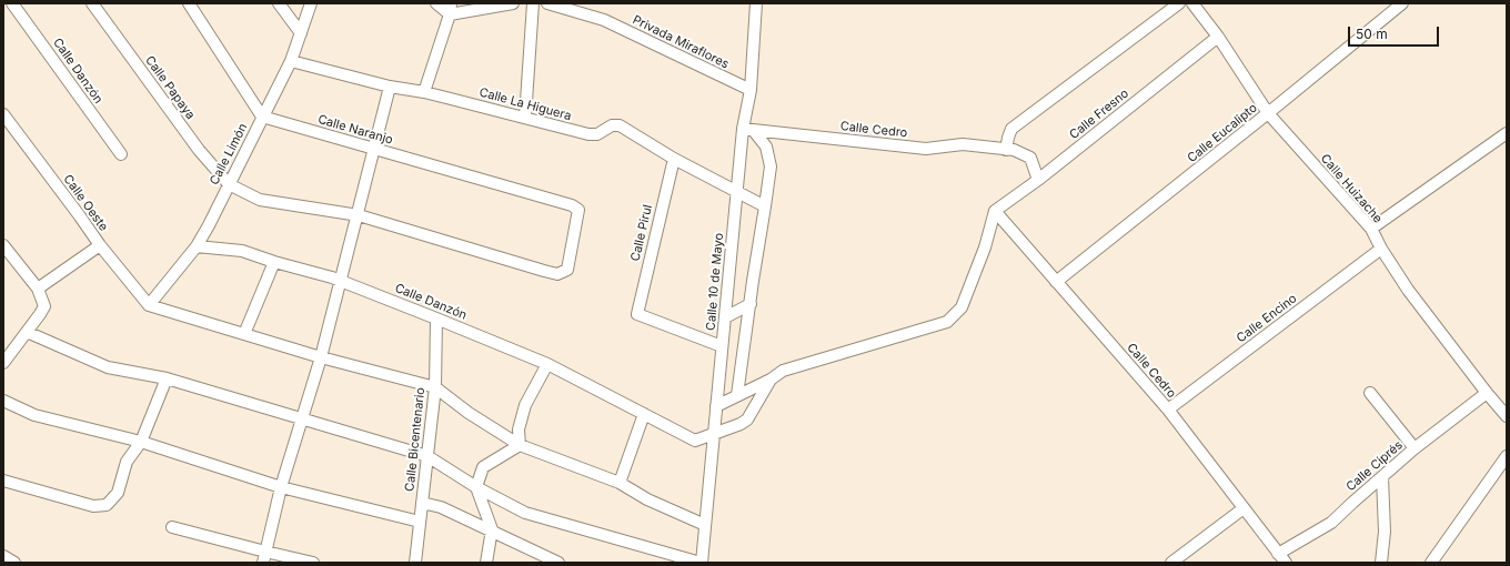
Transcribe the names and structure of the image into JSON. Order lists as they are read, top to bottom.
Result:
{
  "streets": {
    "street": [
      "Privada Miraflores",
      "Calle Danzón",
      "Calle Papaya",
      "Calle La Higuera",
      "Calle Fresno",
      "Calle Naranjo",
      "Calle Cedro",
      "Calle Eucalipto",
      "Calle Limón",
      "Calle Huizache",
      "Calle Oeste",
      "Calle Pirul",
      "Calle 10 de Mayo",
      "Calle Encino",
      "Calle Bicentenario",
      "Calle Ciprés"
    ]
  },
  "crossings": [
    ["Privada Miraflores", "Calle 10 de Mayo"],
    ["Calle Danzón", "Calle Limón"],
    ["Calle Danzón", "Calle 10 de Mayo"],
    ["Calle Danzón", "Calle Bicentenario"],
    ["Calle Papaya", "Calle Limón"],
    ["Calle La Higuera", "Calle Limón"],
    ["Calle La Higuera", "Calle Pirul"],
    ["Calle La Higuera", "Calle 10 de Mayo"],
    ["Calle Fresno", "Calle Cedro"],
    ["Calle Fresno", "Calle Huizache"],
    ["Calle Naranjo", "Calle Limón"],
    ["Calle Cedro", "Calle Eucalipto"],
    ["Calle Cedro", "Calle 10 de Mayo"],
    ["Calle Cedro", "Calle Encino"],
    ["Calle Cedro", "Calle Ciprés"],
    ["Calle Eucalipto", "Calle Huizache"],
    ["Calle Limón", "Calle Oeste"],
    ["Calle Huizache", "Calle Encino"],
    ["Calle Huizache", "Calle Ciprés"],
    ["Calle Pirul", "Calle 10 de Mayo"]
  ],
  "scale_bar": "50 m"
}
